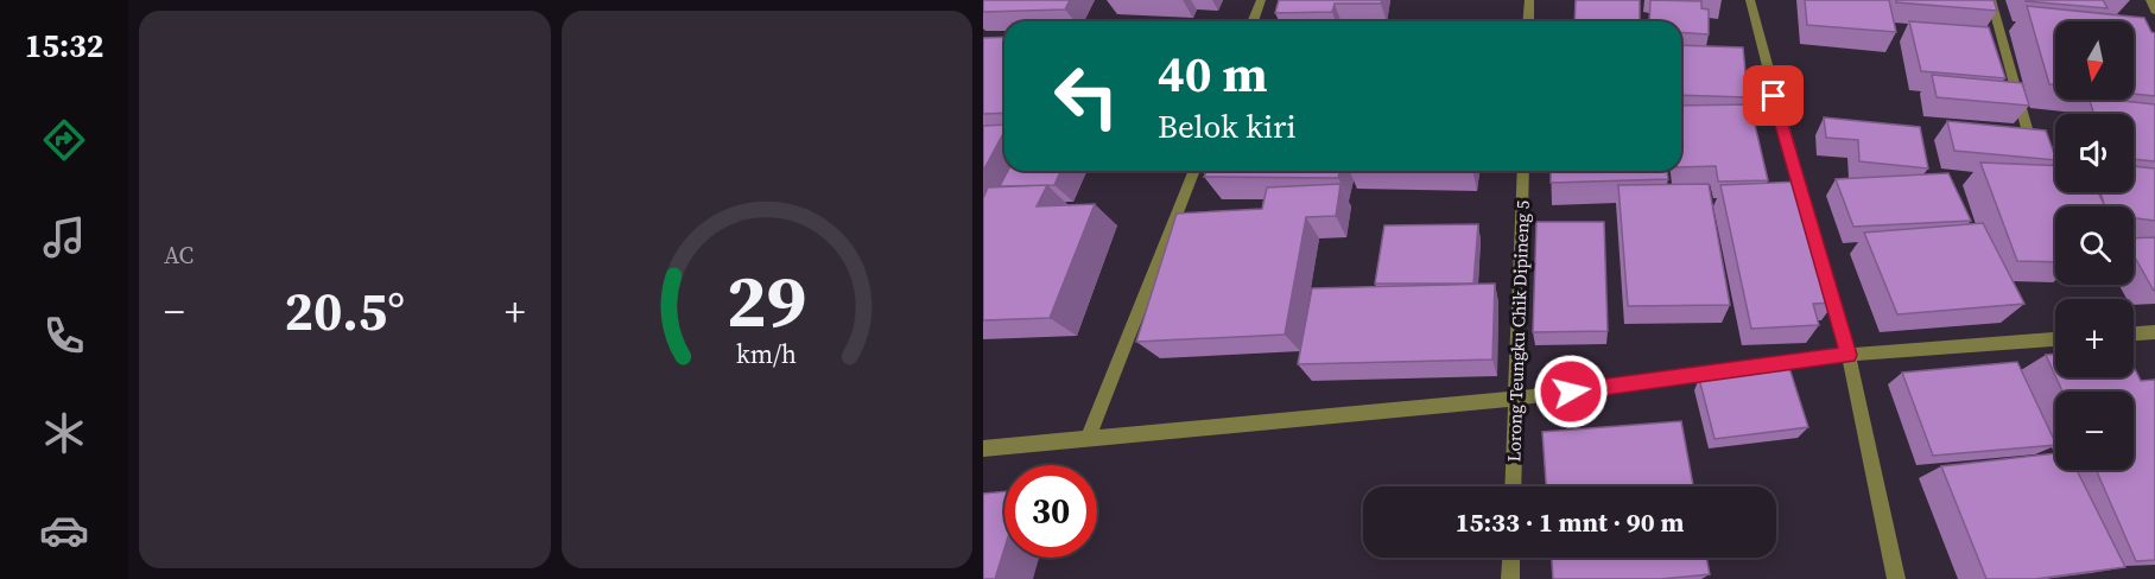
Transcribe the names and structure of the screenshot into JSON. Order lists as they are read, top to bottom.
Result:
{
  "streets": {
    "street": ["Lorong Teungku Chik Dipineng 5"]
  },
  "north": "bottom",
  "page": {
    "tabs": "15:32",
    "tile": "AC",
    "map_buttons": ["+", "−"],
    "turn": ["40 m", "Belok kiri"],
    "heat": ["−", "20.5°", "+"],
    "limit": "30",
    "trip": "15:33 · 1 mnt · 90 m",
    "gauge": ["29", "km/h"]
  }
}
